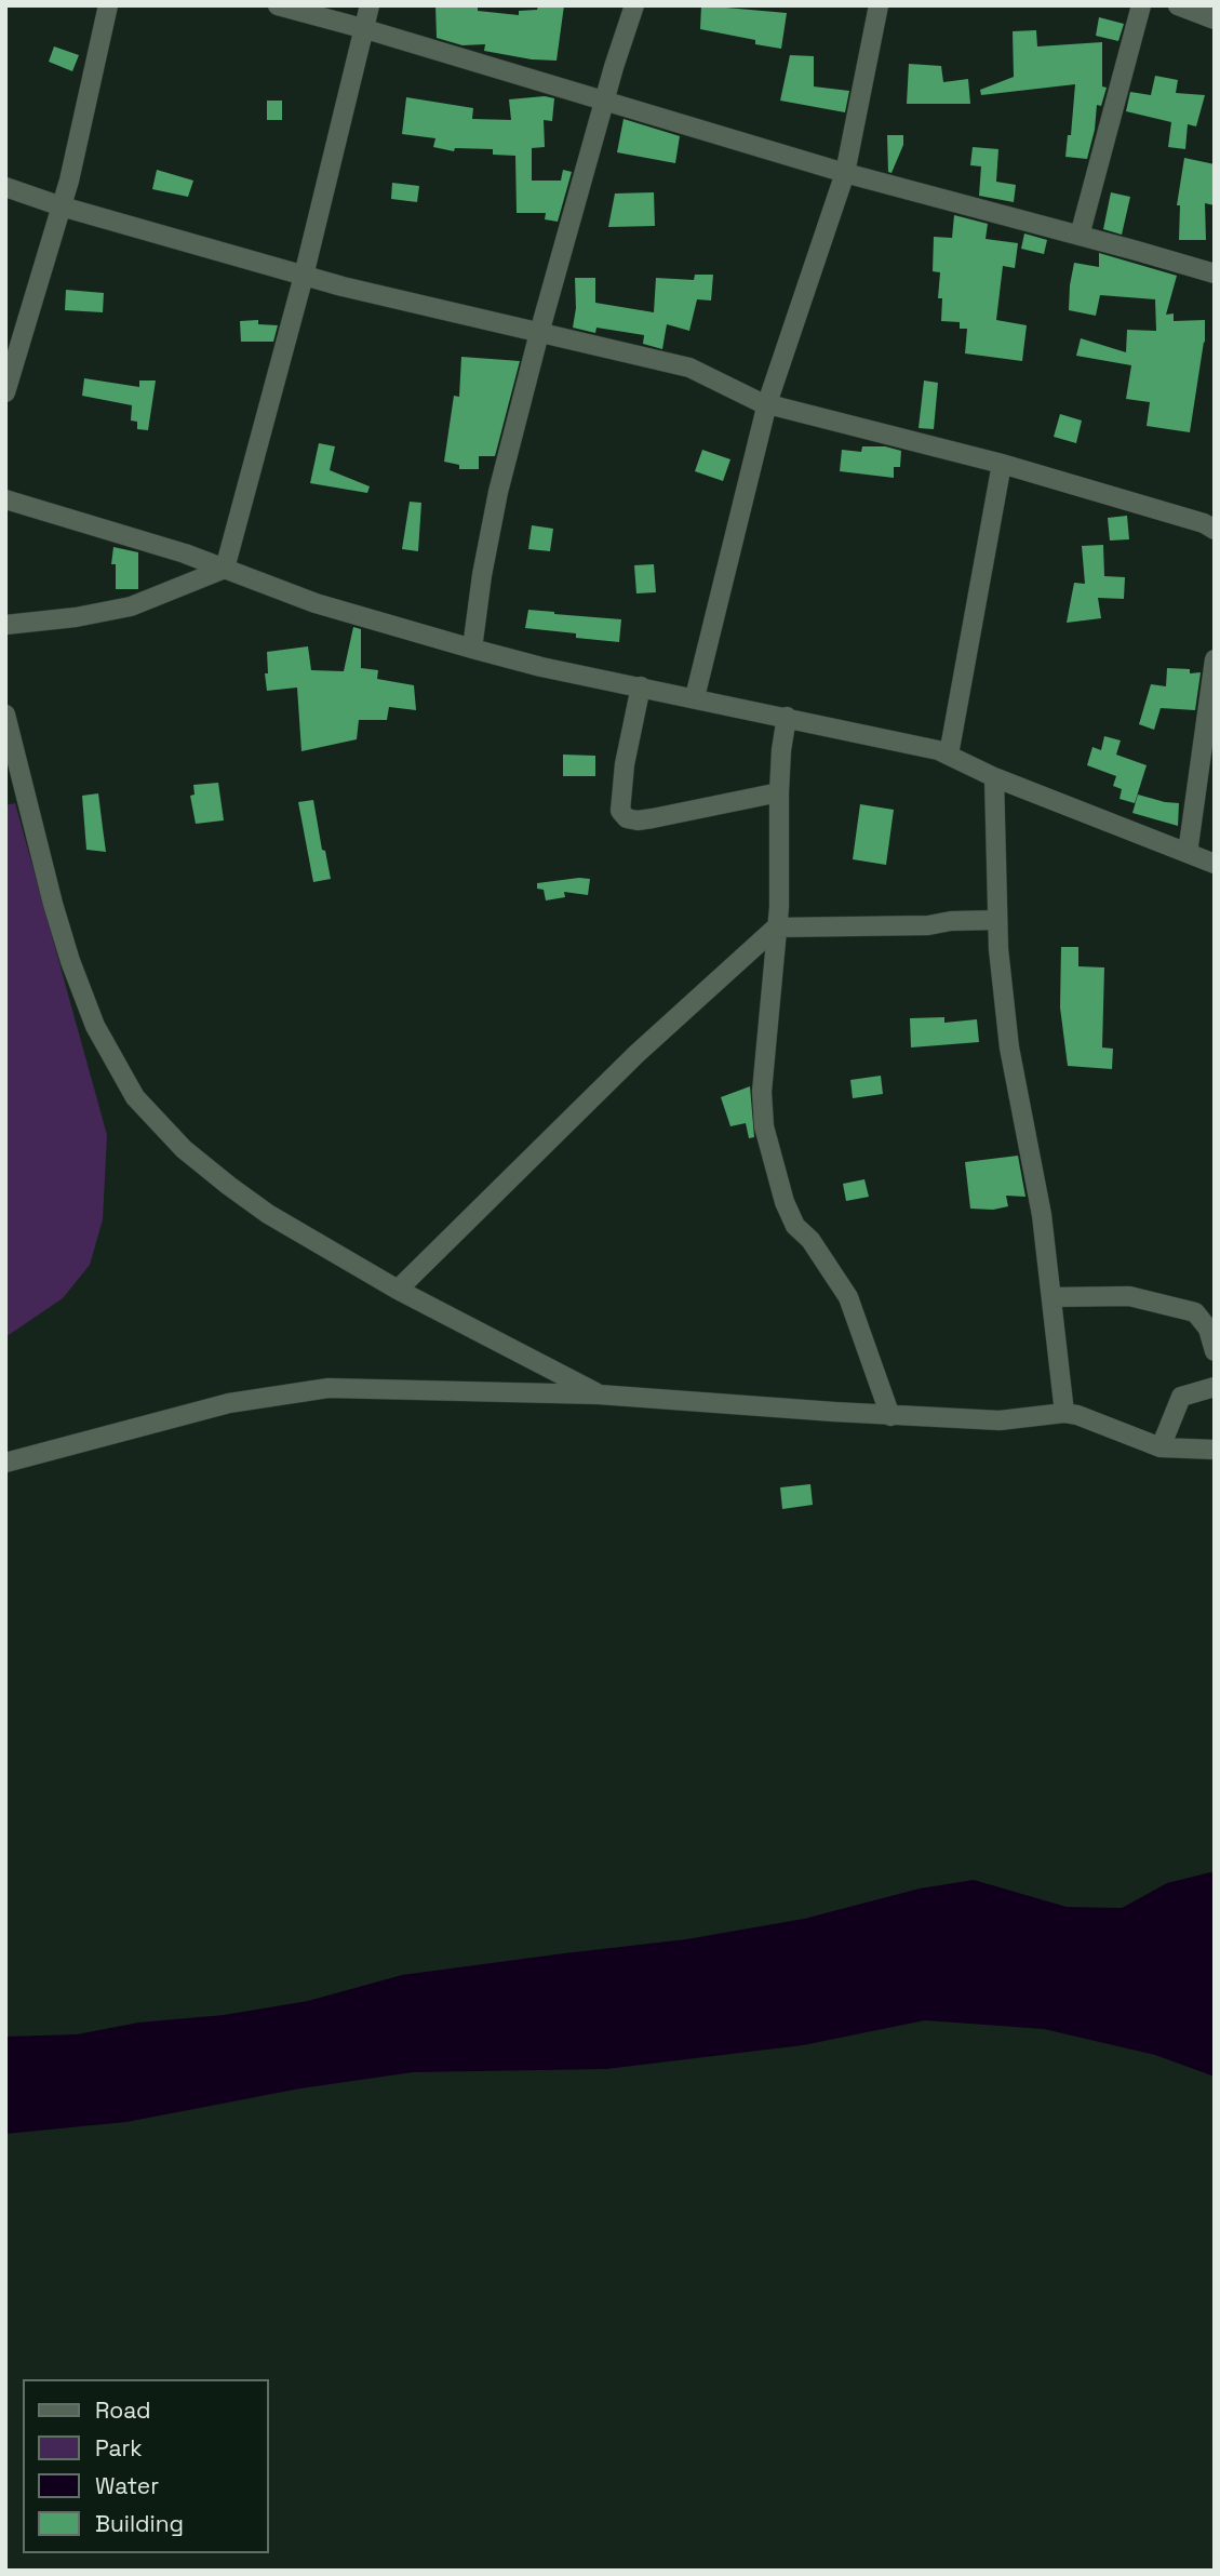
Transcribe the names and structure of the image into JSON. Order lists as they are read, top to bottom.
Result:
{
  "legend": [
    "Road",
    "Park",
    "Water",
    "Building"
  ]
}
